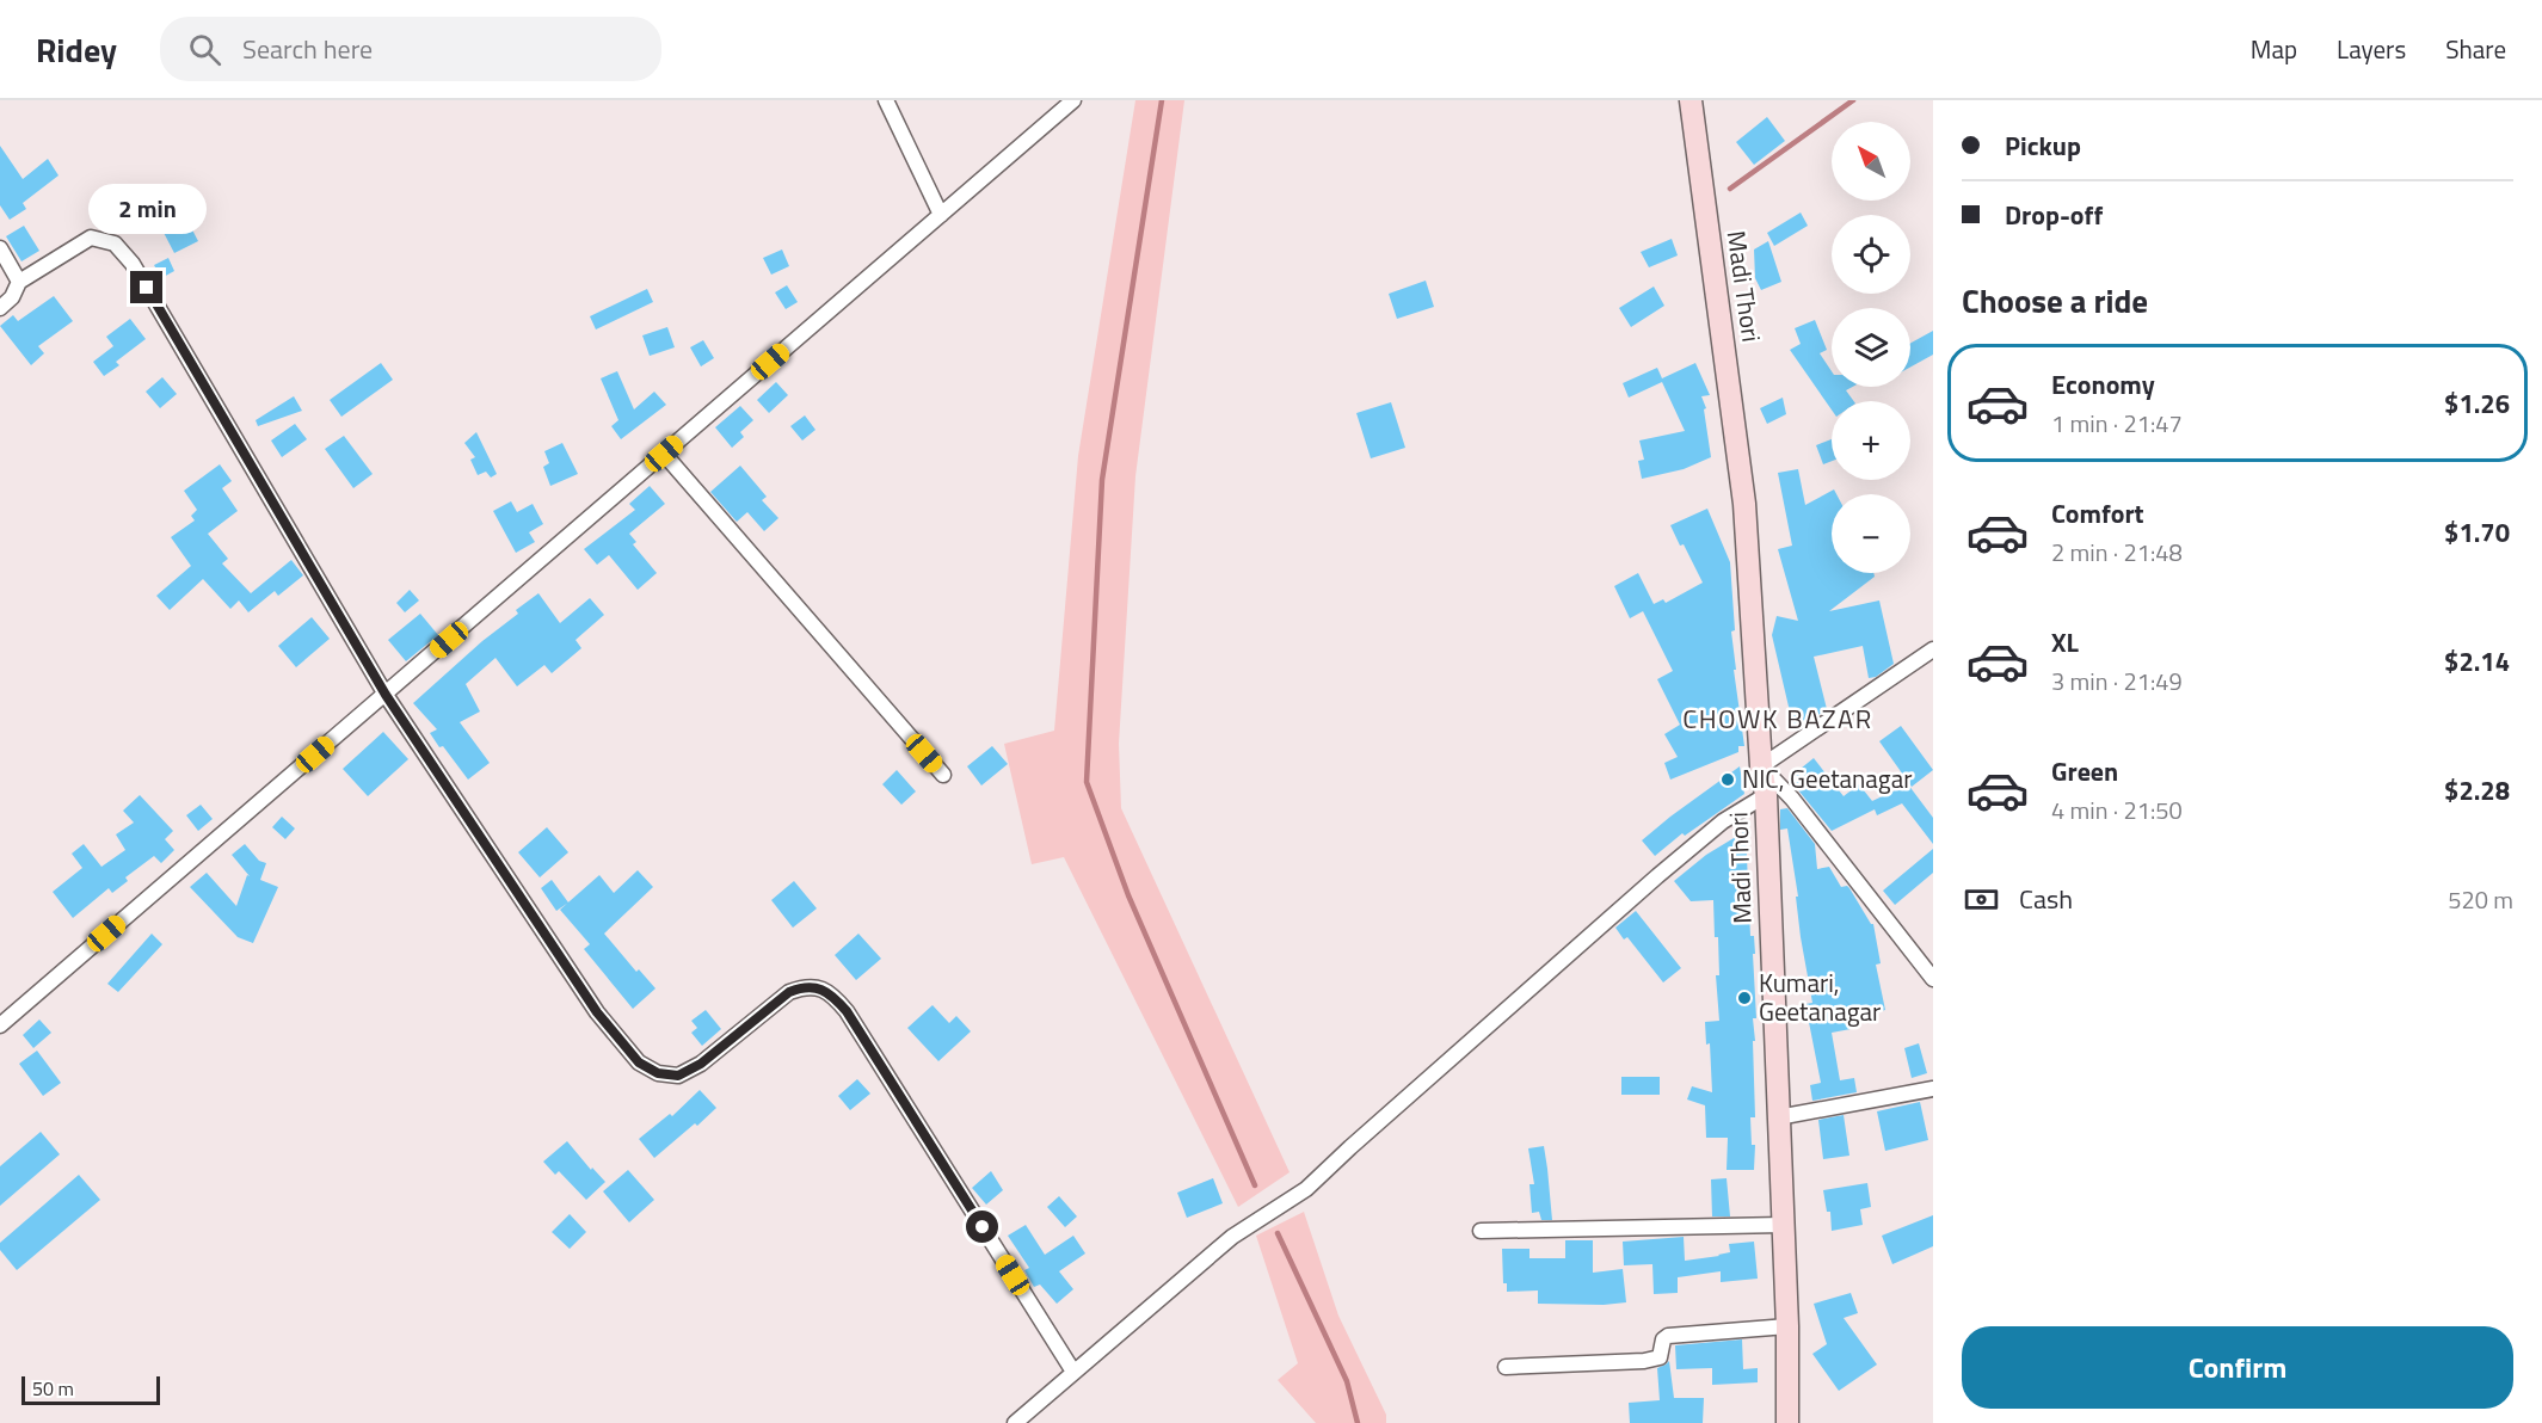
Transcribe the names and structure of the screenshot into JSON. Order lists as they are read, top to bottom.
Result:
{
  "streets": {
    "main road": ["Madi Thori"]
  },
  "districts": ["CHOWK BAZAR"],
  "places": ["NIC, Geetanagar", "Kumari, Geetanagar"],
  "scale_bar": "50 m",
  "north": "top left",
  "page": {
    "header": "Ridey",
    "search": "Search here",
    "nav": ["Map", "Layers", "Share"],
    "banner": ["Pickup", "Drop-off"],
    "map_buttons": ["+", "−"],
    "bubble": "2 min",
    "heading": "Choose a ride",
    "list": [
      {
        "name": "Economy",
        "note": "1 min · 21:47",
        "value": "$1.26"
      },
      {
        "name": "Comfort",
        "note": "2 min · 21:48",
        "value": "$1.70"
      },
      {
        "name": "XL",
        "note": "3 min · 21:49",
        "value": "$2.14"
      },
      {
        "name": "Green",
        "note": "4 min · 21:50",
        "value": "$2.28"
      }
    ],
    "pay": ["Cash", "520 m"],
    "buttons": "Confirm",
    "scale": "50 m"
  }
}
